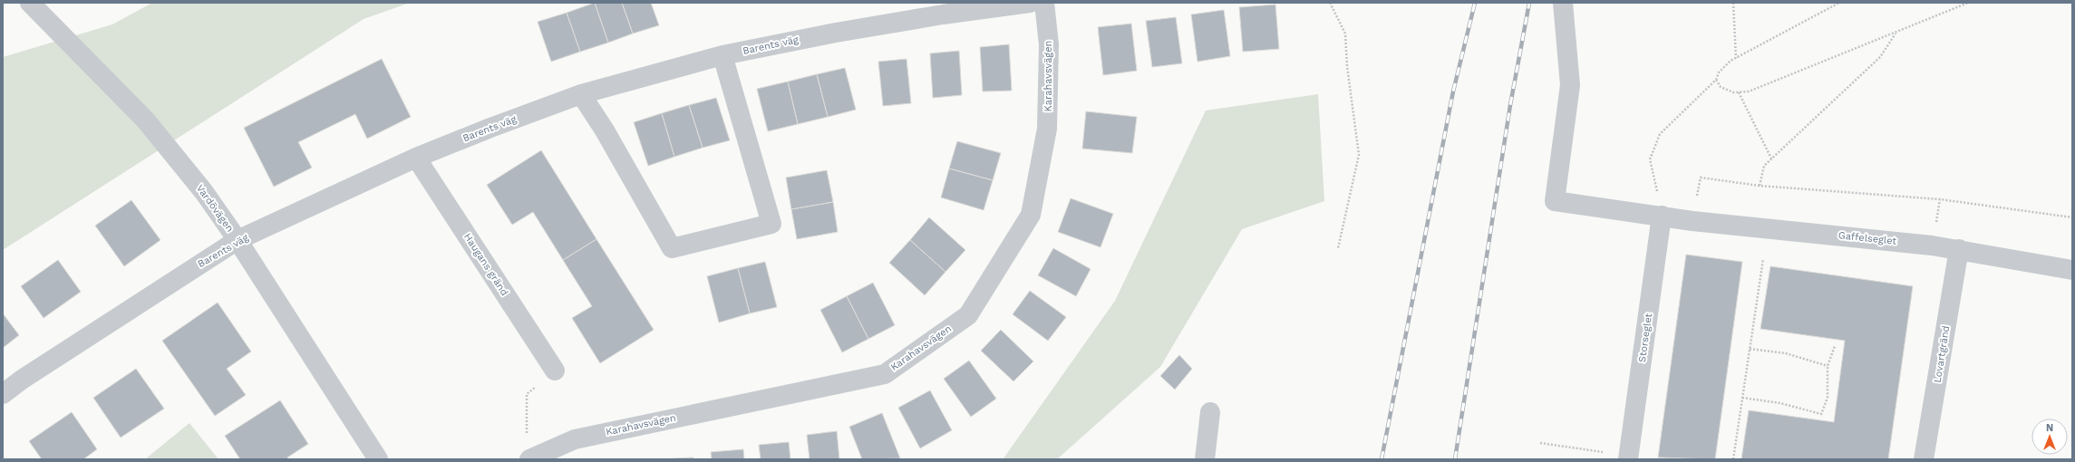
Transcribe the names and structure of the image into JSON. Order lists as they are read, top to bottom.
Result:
{
  "streets": {
    "street": [
      "Barents väg",
      "Karahavsvägen",
      "Vardövägen",
      "Gaffelseglet",
      "Haugans gränd",
      "Storseglet",
      "Lovartgränd"
    ]
  },
  "crossings": [
    ["Barents väg", "Vardövägen"],
    ["Barents väg", "Haugans gränd"],
    ["Gaffelseglet", "Storseglet"],
    ["Gaffelseglet", "Lovartgränd"]
  ],
  "north": "top"
}
